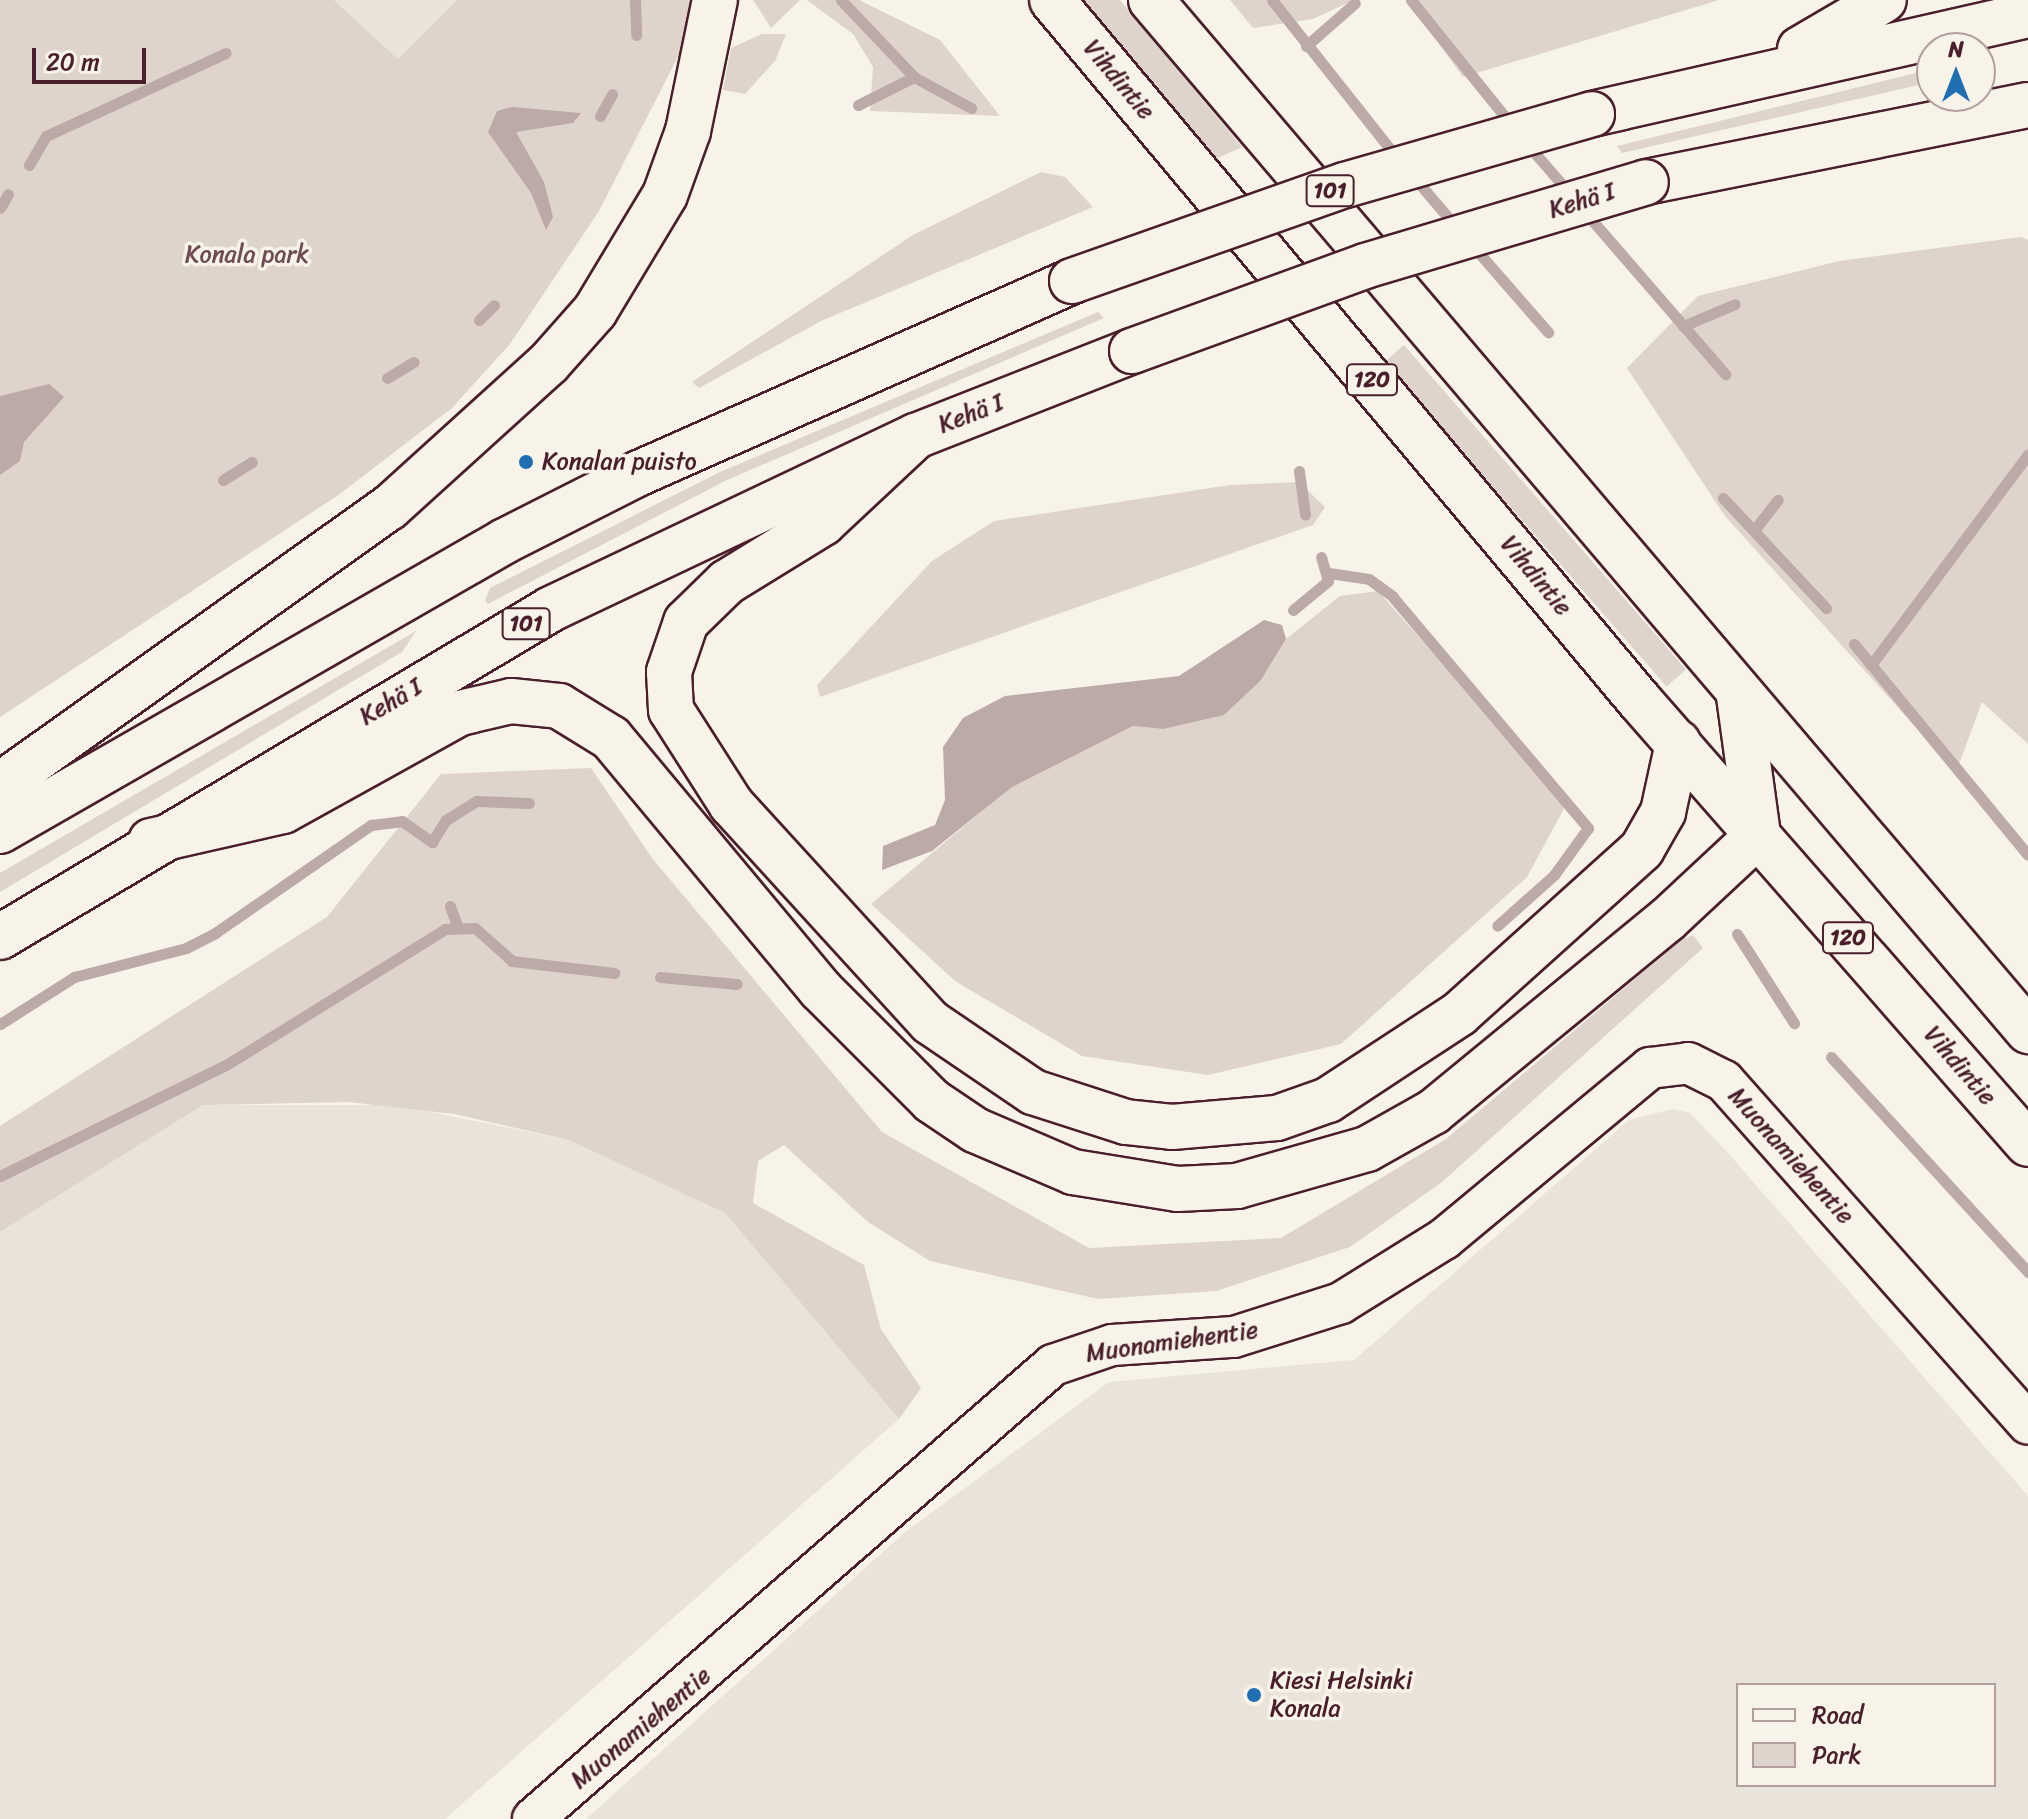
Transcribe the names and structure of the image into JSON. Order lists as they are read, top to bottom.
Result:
{
  "streets": {
    "main road": [
      "Vihdintie",
      "101",
      "Kehä I",
      "120"
    ],
    "street": ["Muonamiehentie"]
  },
  "parks": ["Konala park"],
  "places": ["Konalan puisto", "Kiesi Helsinki Konala"],
  "legend": ["Road", "Park"],
  "scale_bar": "20 m",
  "north": "top"
}
